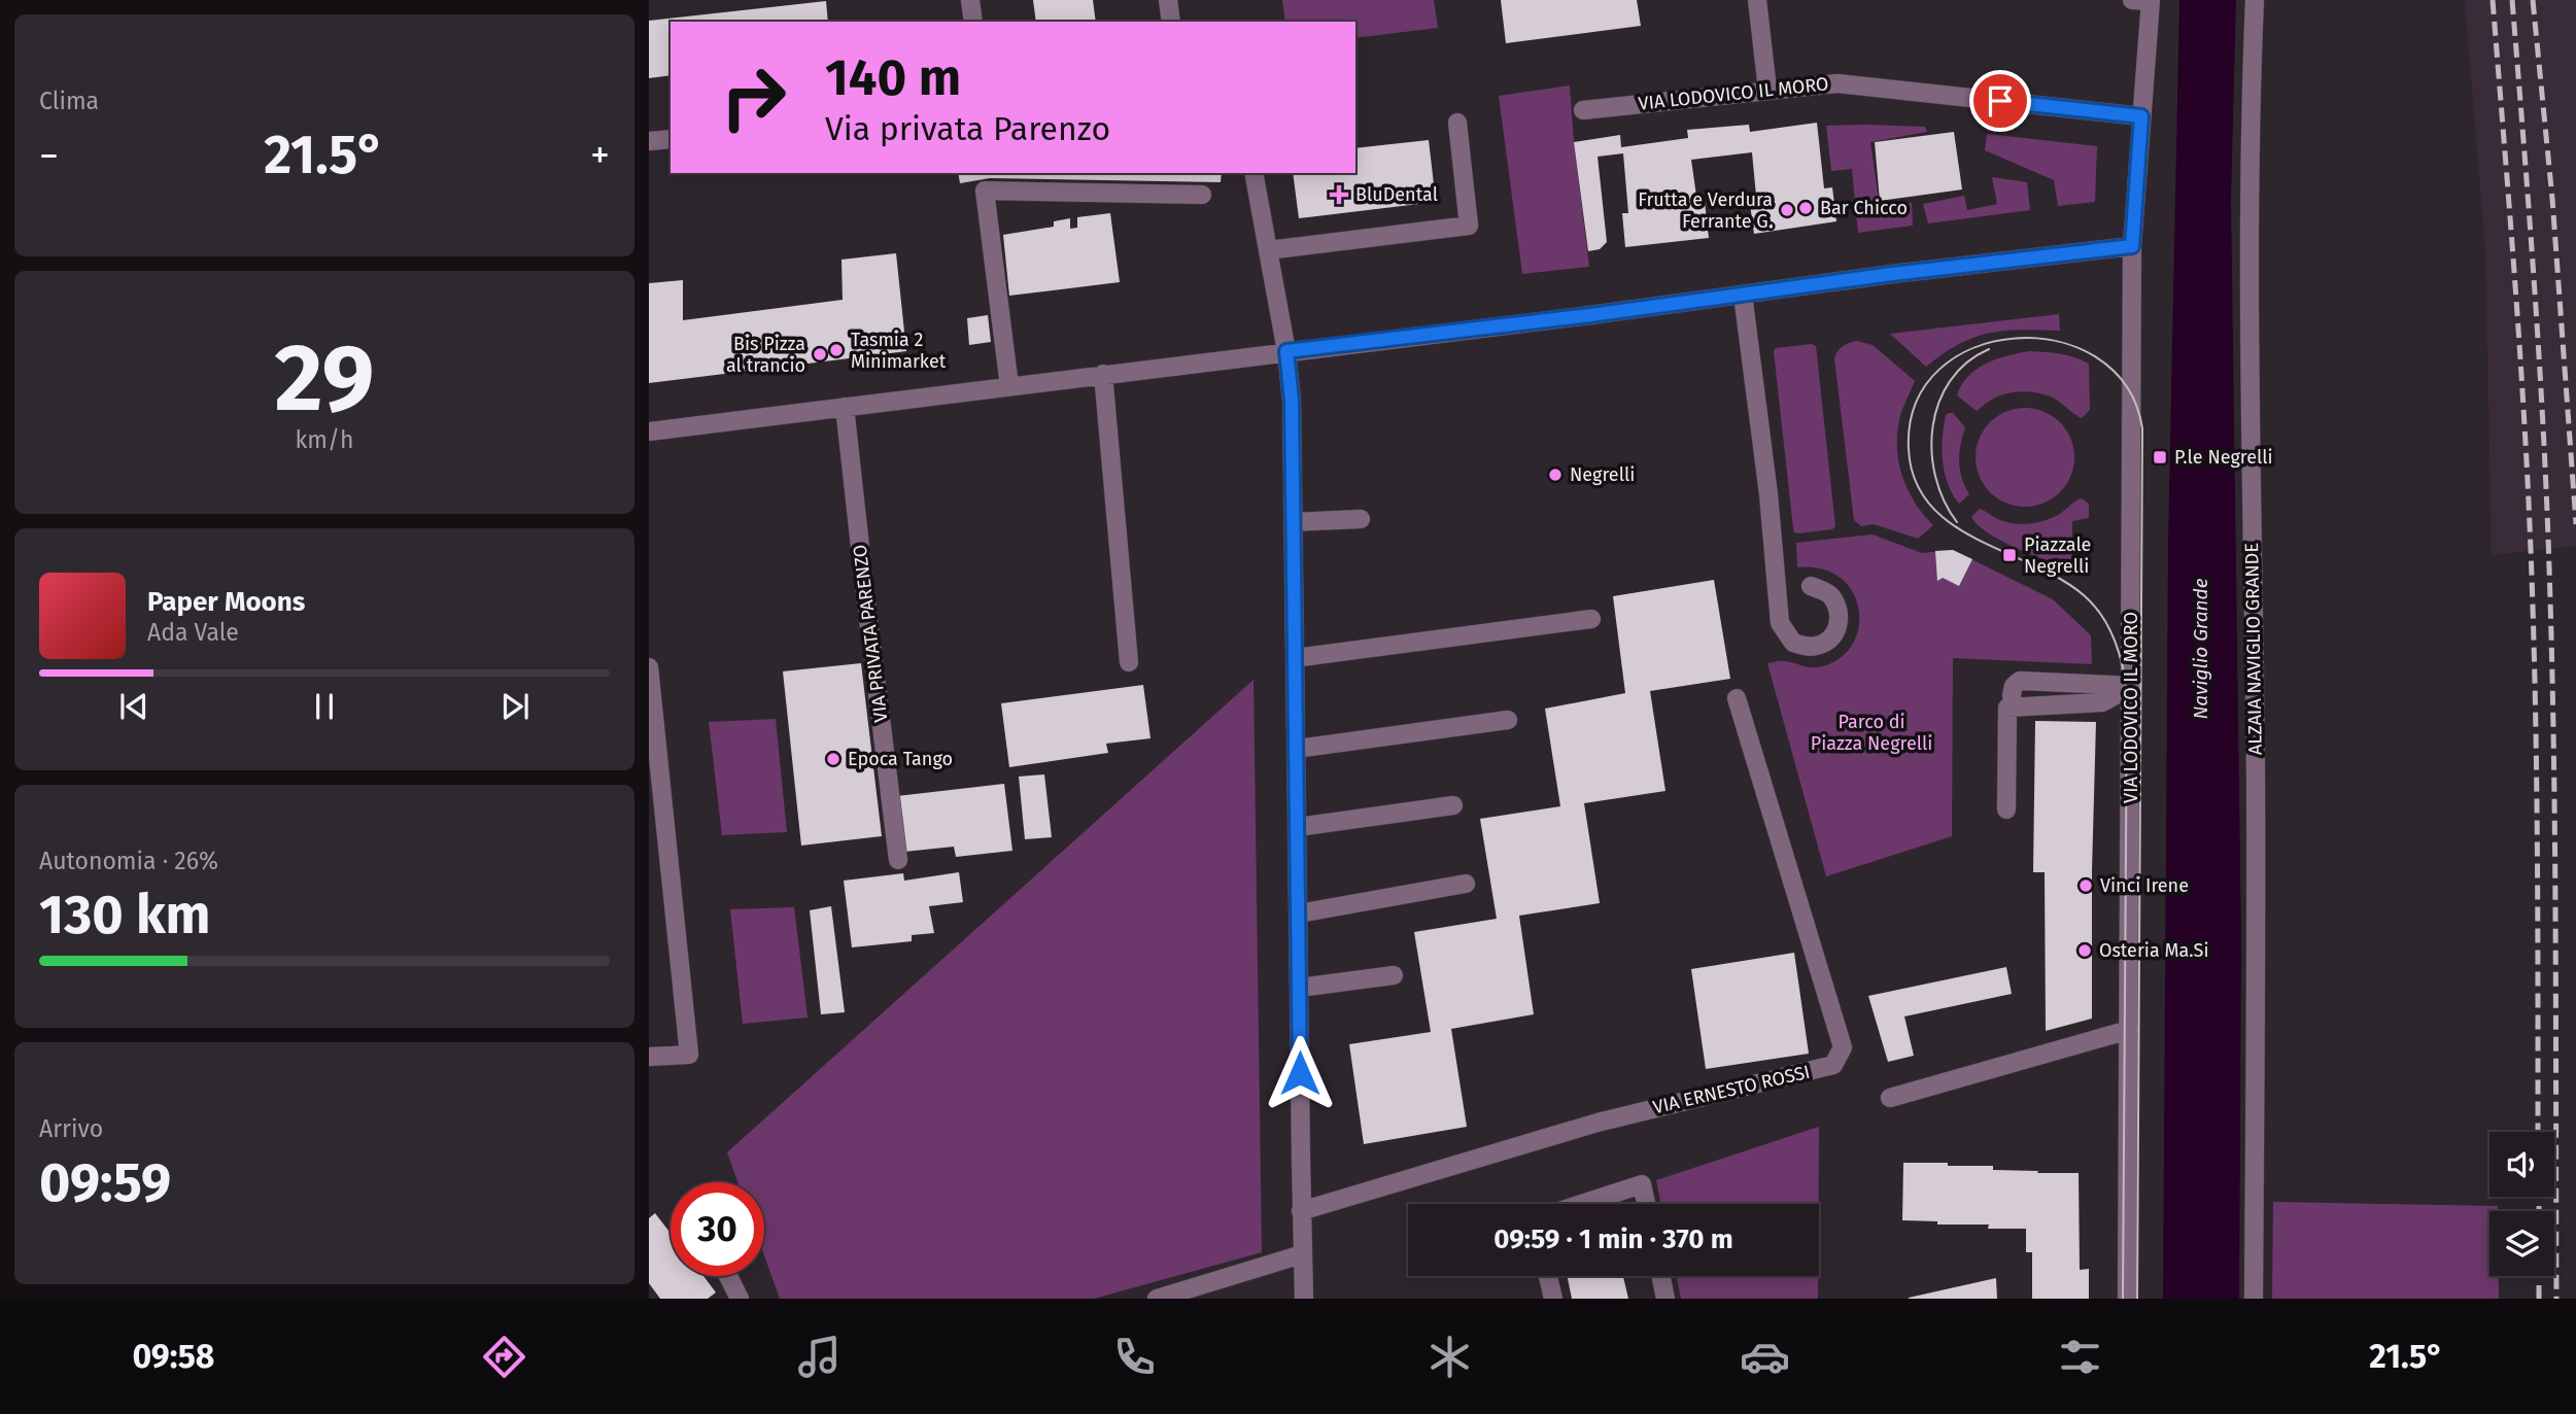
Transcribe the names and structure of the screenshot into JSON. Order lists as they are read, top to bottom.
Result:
{
  "streets": {
    "street": [
      "VIA LODOVICO IL MORO",
      "VIA PRIVATA PARENZO",
      "ALZAIA NAVIGLIO GRANDE",
      "VIA ERNESTO ROSSI"
    ]
  },
  "water": ["Naviglio Grande"],
  "parks": ["Parco di Piazza Negrelli"],
  "places": {
    "health": ["BluDental"],
    "other": [
      "Bar Chicco",
      "Frutta e Verdura Ferrante G.",
      "Tasmia 2 Minimarket",
      "Bis Pizza al trancio",
      "Negrelli",
      "Epoca Tango",
      "Vinci Irene",
      "Osteria Ma.Si"
    ],
    "transit": ["P.le Negrelli", "Piazzale Negrelli"]
  },
  "page": {
    "tile": [
      "Clima",
      ["29", "km/h"],
      ["Autonomia · 26%", "130 km"],
      ["Arrivo", "09:59"]
    ],
    "turn": ["140 m", "Via privata Parenzo"],
    "heat": ["−", "21.5°", "+"],
    "song": ["Paper Moons", "Ada Vale"],
    "limit": "30",
    "trip": "09:59 · 1 min · 370 m",
    "tabs": ["09:58", "21.5°"]
  }
}
